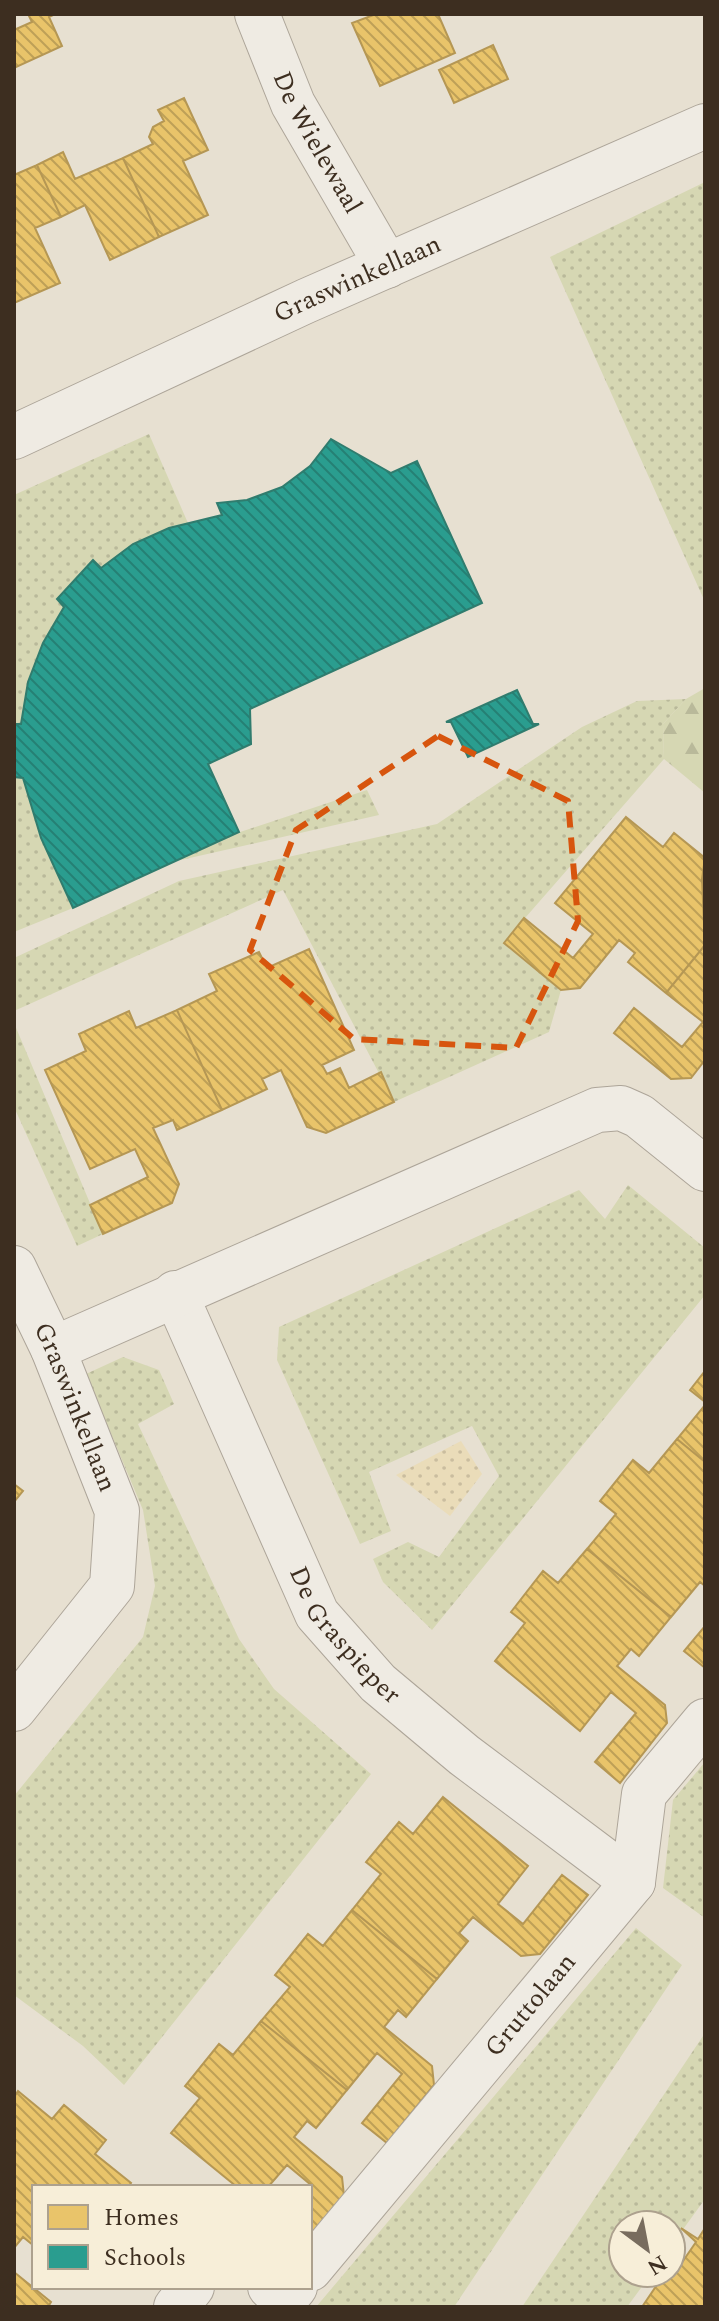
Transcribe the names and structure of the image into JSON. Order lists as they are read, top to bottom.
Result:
{
  "streets": {
    "street": [
      "De Wielewaal",
      "Graswinkellaan",
      "De Graspieper",
      "Gruttolaan"
    ]
  },
  "crossings": [
    ["De Wielewaal", "Graswinkellaan"],
    ["De Graspieper", "Gruttolaan"]
  ],
  "legend": ["Homes", "Schools"],
  "north": "bottom right"
}
